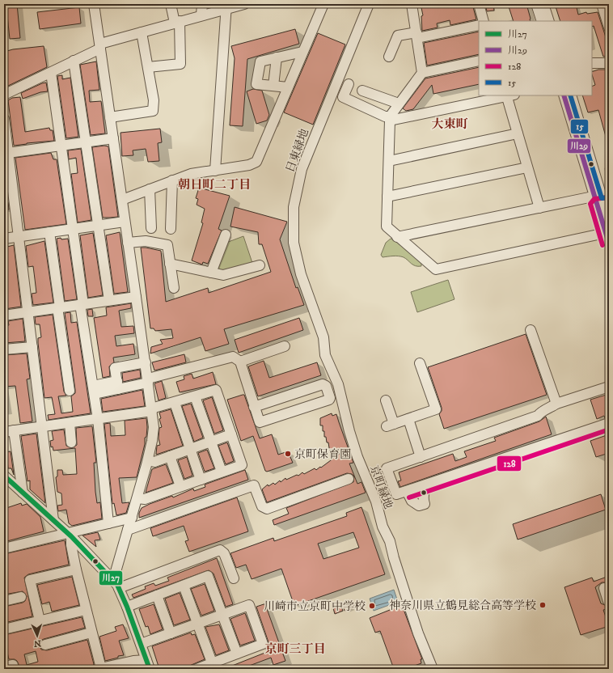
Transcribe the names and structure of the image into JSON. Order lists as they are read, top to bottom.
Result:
{
  "streets": {
    "street": ["日東緑地", "京町緑地"]
  },
  "crossings": [
    ["日東緑地", "京町緑地"]
  ],
  "districts": ["大東町", "朝日町二丁目", "京町三丁目"],
  "places": ["京町保育園", "神奈川県立鶴見総合高等学校", "川崎市立京町中学校"],
  "lines": [
    "transit line 川29",
    "transit line 15",
    "transit line 128",
    "transit line 川27"
  ],
  "legend": [
    "川27",
    "川29",
    "128",
    "15"
  ],
  "north": "bottom"
}
